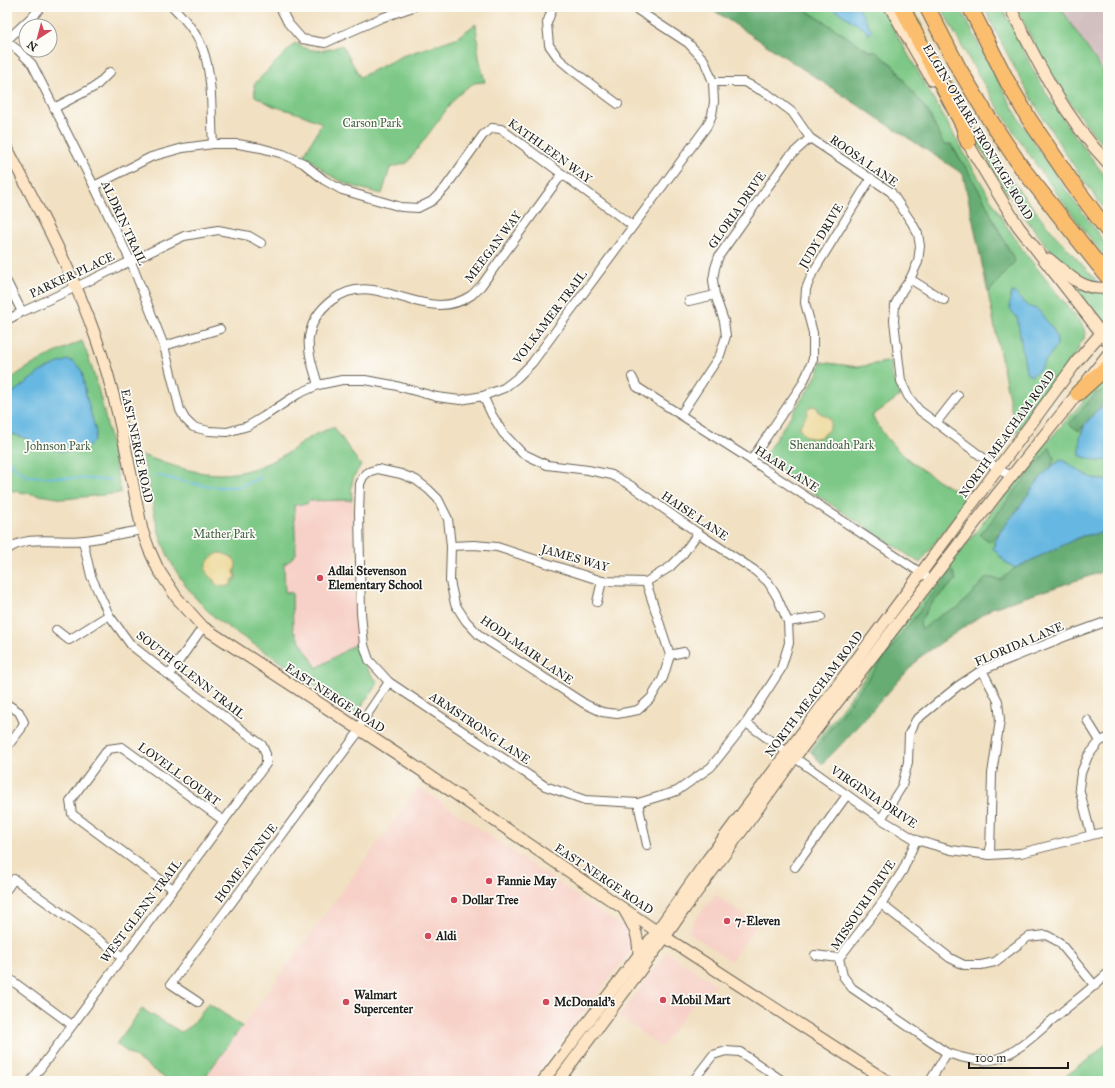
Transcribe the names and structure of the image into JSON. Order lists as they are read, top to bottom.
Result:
{
  "streets": {
    "main road": ["ELGIN-O'HARE FRONTAGE ROAD", "NORTH MEACHAM ROAD", "EAST NERGE ROAD"],
    "street": [
      "KATHLEEN WAY",
      "ROOSA LANE",
      "GLORIA DRIVE",
      "ALDRIN TRAIL",
      "JUDY DRIVE",
      "MEEGAN WAY",
      "PARKER PLACE",
      "VOLKAMER TRAIL",
      "HAAR LANE",
      "HAISE LANE",
      "JAMES WAY",
      "FLORIDA LANE",
      "HODLMAIR LANE",
      "SOUTH GLENN TRAIL",
      "ARMSTRONG LANE",
      "LOVELL COURT",
      "VIRGINIA DRIVE",
      "HOME AVENUE",
      "MISSOURI DRIVE",
      "WEST GLENN TRAIL"
    ]
  },
  "crossings": [
    ["ELGIN-O'HARE FRONTAGE ROAD", "NORTH MEACHAM ROAD"],
    ["KATHLEEN WAY", "ALDRIN TRAIL"],
    ["KATHLEEN WAY", "MEEGAN WAY"],
    ["KATHLEEN WAY", "VOLKAMER TRAIL"],
    ["ROOSA LANE", "GLORIA DRIVE"],
    ["ROOSA LANE", "JUDY DRIVE"],
    ["ROOSA LANE", "VOLKAMER TRAIL"],
    ["ROOSA LANE", "NORTH MEACHAM ROAD"],
    ["GLORIA DRIVE", "HAAR LANE"],
    ["ALDRIN TRAIL", "PARKER PLACE"],
    ["ALDRIN TRAIL", "VOLKAMER TRAIL"],
    ["JUDY DRIVE", "HAAR LANE"],
    ["MEEGAN WAY", "VOLKAMER TRAIL"],
    ["PARKER PLACE", "EAST NERGE ROAD"],
    ["VOLKAMER TRAIL", "HAISE LANE"],
    ["NORTH MEACHAM ROAD", "EAST NERGE ROAD"],
    ["NORTH MEACHAM ROAD", "HAAR LANE"],
    ["NORTH MEACHAM ROAD", "VIRGINIA DRIVE"],
    ["EAST NERGE ROAD", "HOME AVENUE"],
    ["HAISE LANE", "ARMSTRONG LANE"],
    ["HAISE LANE", "VIRGINIA DRIVE"],
    ["JAMES WAY", "HODLMAIR LANE"],
    ["FLORIDA LANE", "VIRGINIA DRIVE"],
    ["HODLMAIR LANE", "ARMSTRONG LANE"],
    ["SOUTH GLENN TRAIL", "WEST GLENN TRAIL"],
    ["ARMSTRONG LANE", "VIRGINIA DRIVE"],
    ["ARMSTRONG LANE", "HOME AVENUE"],
    ["LOVELL COURT", "WEST GLENN TRAIL"],
    ["VIRGINIA DRIVE", "MISSOURI DRIVE"]
  ],
  "parks": [
    "Carson Park",
    "Shenandoah Park",
    "Johnson Park",
    "Mather Park"
  ],
  "places": [
    "Adlai Stevenson Elementary School",
    "Fannie May",
    "Dollar Tree",
    "7-Eleven",
    "Aldi",
    "Mobil Mart",
    "Walmart Supercenter",
    "McDonald's"
  ],
  "scale_bar": "100 m",
  "north": "bottom left"
}
